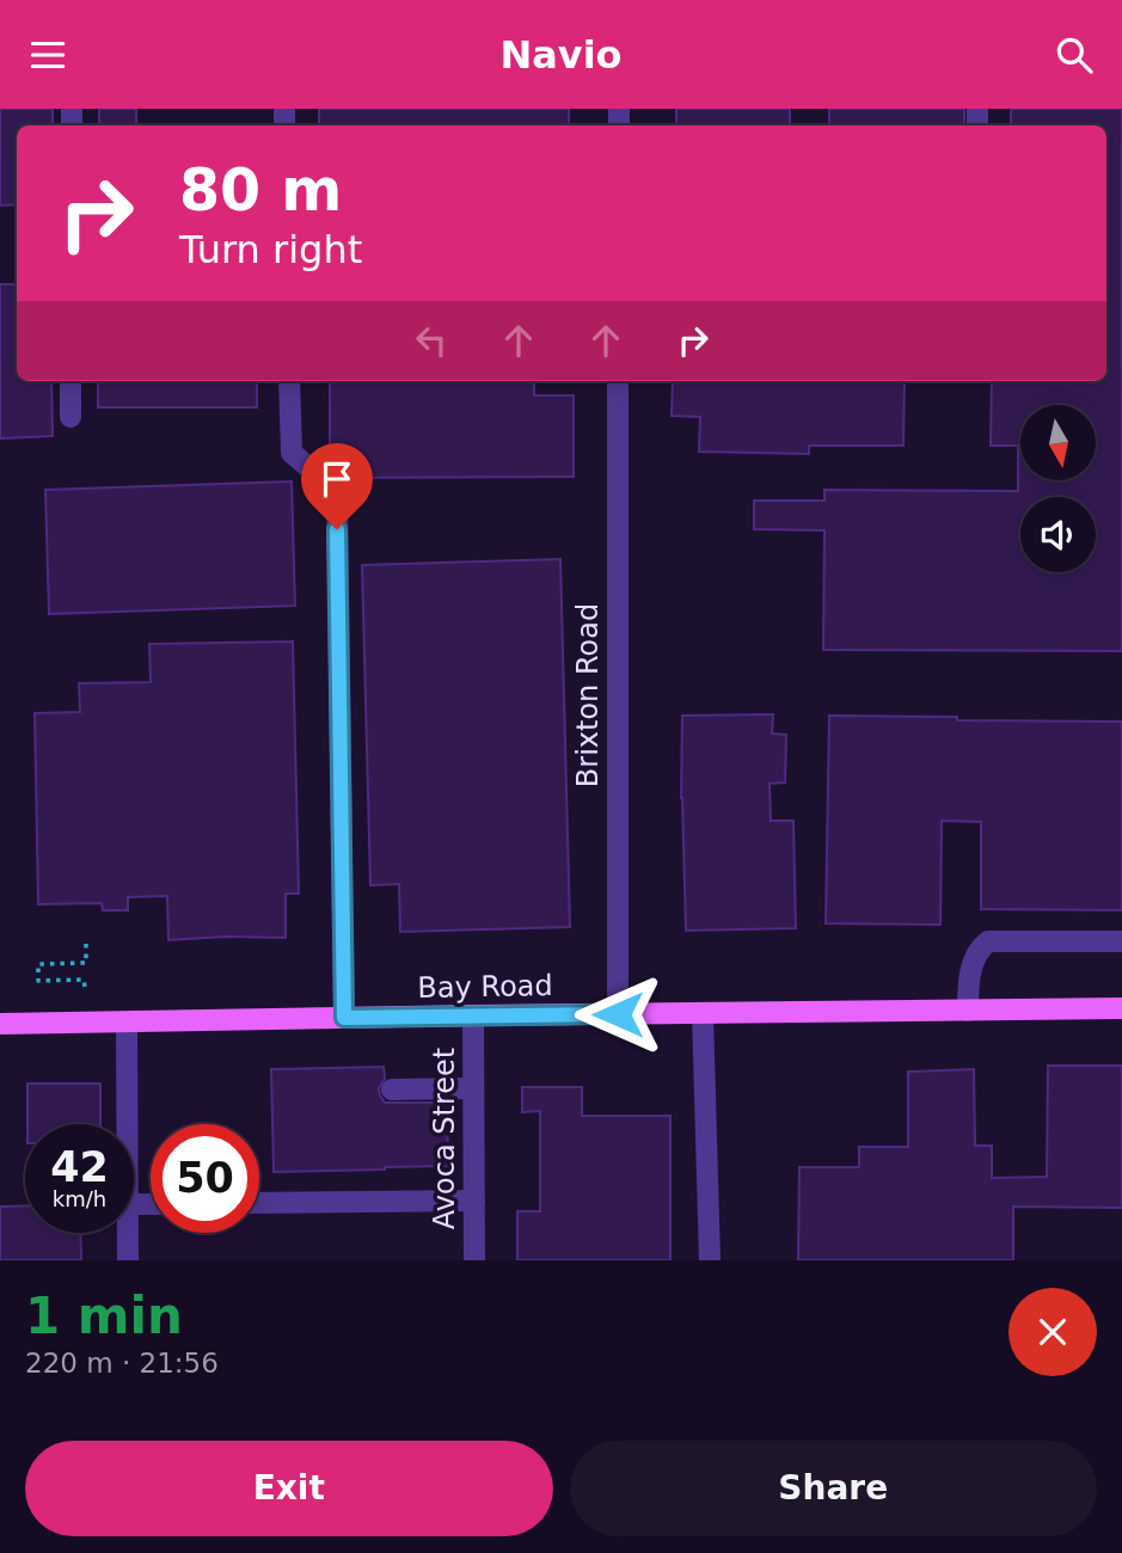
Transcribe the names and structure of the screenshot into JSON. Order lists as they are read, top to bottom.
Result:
{
  "streets": {
    "main road": ["Bay Road"],
    "street": ["Brixton Road", "Avoca Street"]
  },
  "crossings": [
    ["Brixton Road", "Bay Road"],
    ["Bay Road", "Avoca Street"]
  ],
  "north": "bottom",
  "page": {
    "header": "Navio",
    "turn": ["80 m", "Turn right"],
    "speed": "42 km/h",
    "limit": "50",
    "heading": ["1 min", "220 m · 21:56"],
    "buttons": ["Exit", "Share"]
  }
}
